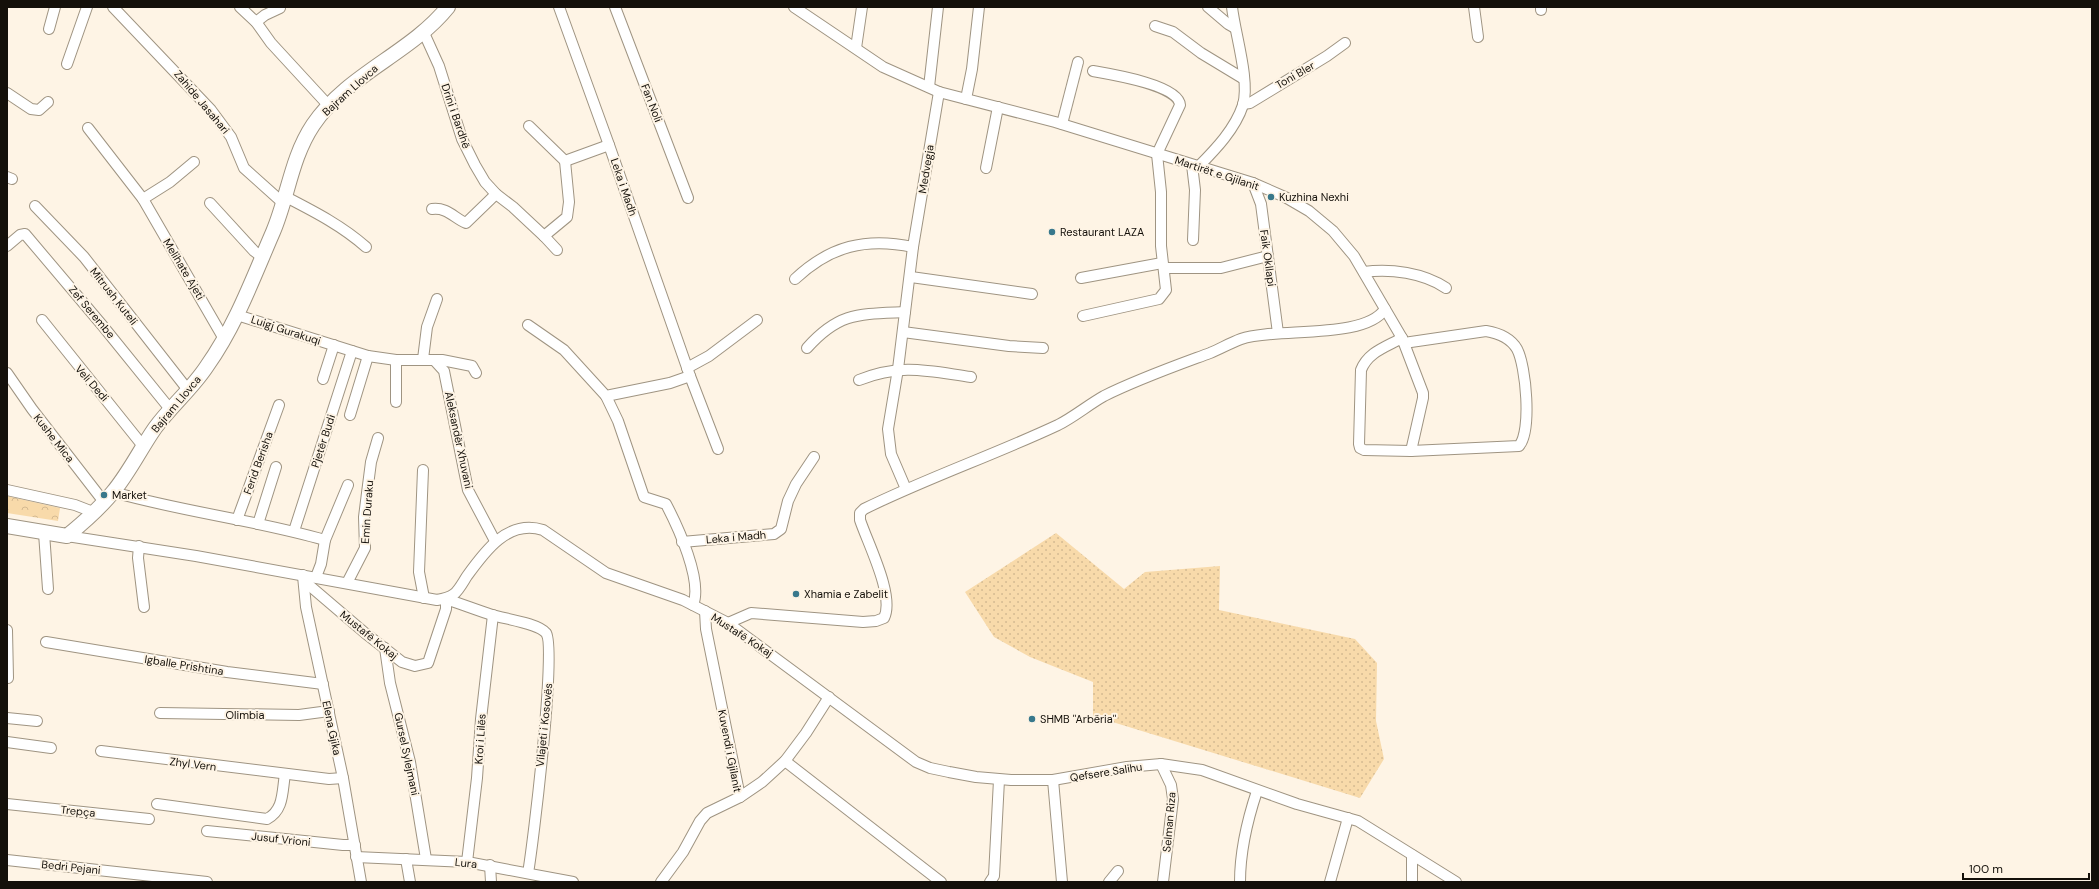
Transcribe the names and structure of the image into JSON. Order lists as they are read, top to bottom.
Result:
{
  "streets": {
    "street": [
      "Toni Bler",
      "Bajram Llovca",
      "Zahide Jasahari",
      "Fan Noli",
      "Drini i Bardhë",
      "Medvegja",
      "Martirët e Gjilanit",
      "Leka i Madh",
      "Faik Okllapi",
      "Melihate Ajeti",
      "Mitrush Kuteli",
      "Zef Serembe",
      "Luigj Gurakuqi",
      "Veli Dedi",
      "Kushe Mica",
      "Aleksandër Xhuvani",
      "Pjetër Budi",
      "Ferid Berisha",
      "Emin Duraku",
      "Mustafë Kokaj",
      "Igballe Prishtina",
      "Olimbia",
      "Vilajeti i Kosovës",
      "Elena Gjika",
      "Kroi i Lilës",
      "Kuvendi i Gjilanit",
      "Gursel Sylejmani",
      "Zhyl Vern",
      "Qefsere Salihu",
      "Trepça",
      "Selman Riza",
      "Jusuf Vrioni",
      "Lura",
      "Bedri Pejani"
    ]
  },
  "crossings": [
    ["Bajram Llovca", "Zahide Jasahari"],
    ["Bajram Llovca", "Drini i Bardhë"],
    ["Bajram Llovca", "Melihate Ajeti"],
    ["Bajram Llovca", "Mitrush Kuteli"],
    ["Bajram Llovca", "Zef Serembe"],
    ["Bajram Llovca", "Luigj Gurakuqi"],
    ["Bajram Llovca", "Veli Dedi"],
    ["Bajram Llovca", "Kushe Mica"],
    ["Medvegja", "Martirët e Gjilanit"],
    ["Martirët e Gjilanit", "Faik Okllapi"],
    ["Luigj Gurakuqi", "Aleksandër Xhuvani"],
    ["Luigj Gurakuqi", "Pjetër Budi"],
    ["Aleksandër Xhuvani", "Mustafë Kokaj"],
    ["Mustafë Kokaj", "Elena Gjika"],
    ["Mustafë Kokaj", "Kuvendi i Gjilanit"],
    ["Mustafë Kokaj", "Gursel Sylejmani"],
    ["Mustafë Kokaj", "Qefsere Salihu"],
    ["Igballe Prishtina", "Elena Gjika"],
    ["Olimbia", "Elena Gjika"],
    ["Vilajeti i Kosovës", "Kroi i Lilës"],
    ["Vilajeti i Kosovës", "Lura"],
    ["Elena Gjika", "Zhyl Vern"],
    ["Elena Gjika", "Jusuf Vrioni"],
    ["Elena Gjika", "Lura"],
    ["Kroi i Lilës", "Lura"],
    ["Gursel Sylejmani", "Lura"],
    ["Qefsere Salihu", "Selman Riza"]
  ],
  "places": [
    "Kuzhina Nexhi",
    "Restaurant LAZA",
    "Market",
    "Xhamia e Zabelit",
    "SHMB ''Arbëria''"
  ],
  "scale_bar": "100 m"
}
